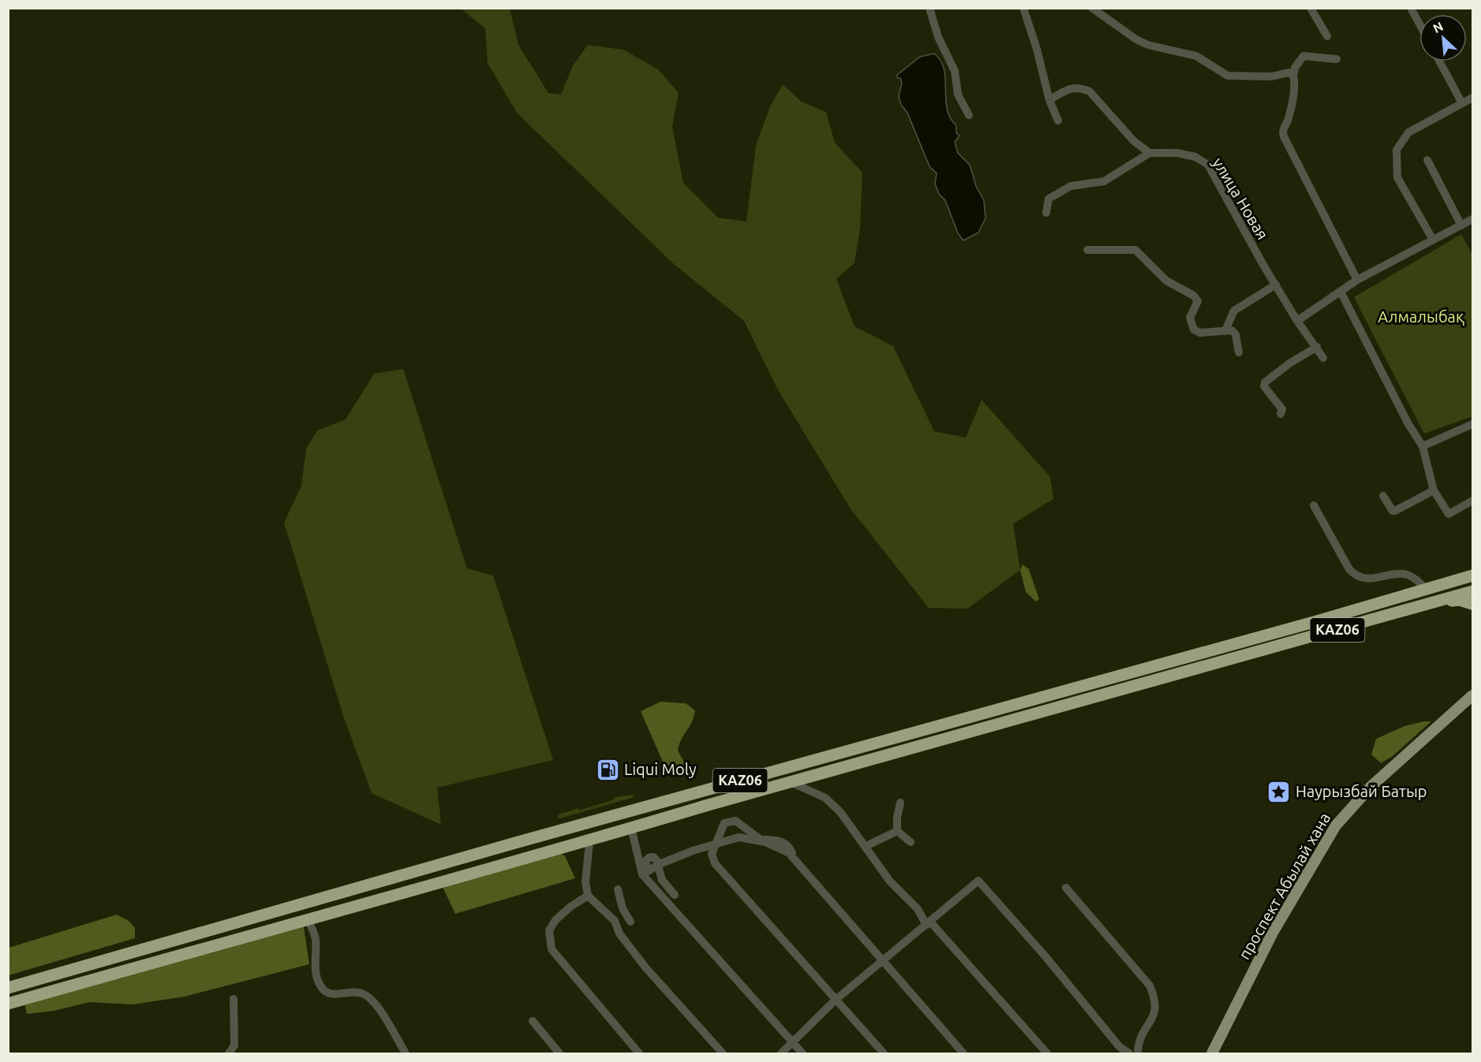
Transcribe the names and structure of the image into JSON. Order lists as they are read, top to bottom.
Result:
{
  "streets": {
    "highway": ["KАZ06"],
    "main road": ["проспект Абылай хана"],
    "street": ["улица Новая"]
  },
  "parks": ["Алмалыбақ"],
  "places": {
    "fuel station": ["Liqui Moly"],
    "place": ["Наурызбай Батыр"]
  },
  "north": "top left"
}
